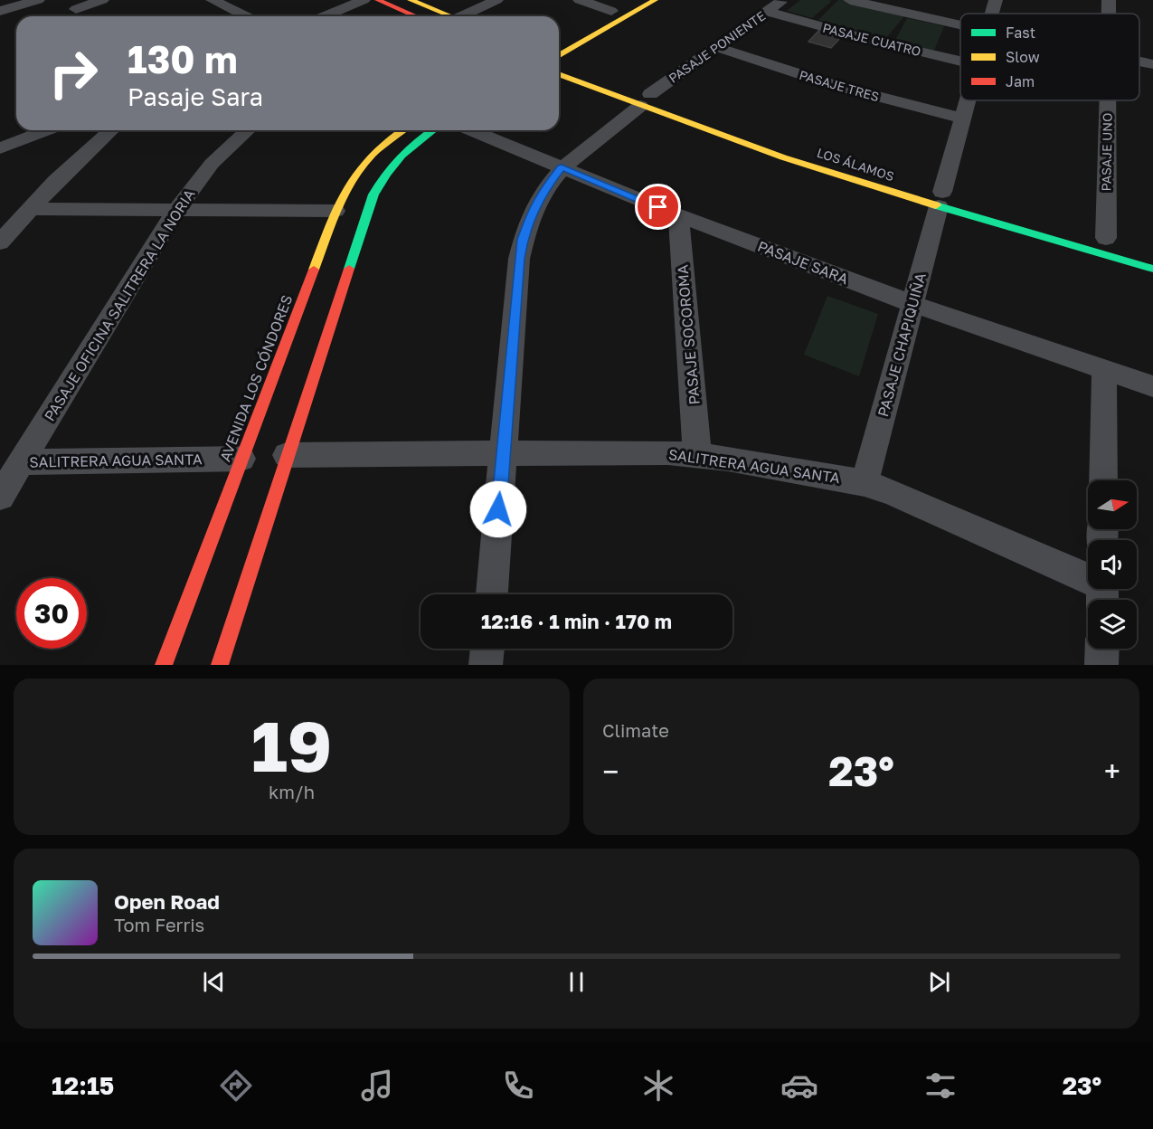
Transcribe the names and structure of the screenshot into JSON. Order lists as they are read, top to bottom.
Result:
{
  "streets": {
    "street": [
      "PASAJE CUATRO",
      "PASAJE PONIENTE",
      "PASAJE TRES",
      "PASAJE UNO",
      "LOS ÁLAMOS",
      "PASAJE SARA",
      "PASAJE OFICINA SALITRERA LA NORIA",
      "PASAJE SOCOROMA",
      "PASAJE CHAPIQUIÑA",
      "AVENIDA LOS CÓNDORES",
      "SALITRERA AGUA SANTA"
    ]
  },
  "crossings": [
    ["PASAJE CUATRO", "PASAJE PONIENTE"],
    ["PASAJE PONIENTE", "PASAJE TRES"],
    ["PASAJE PONIENTE", "LOS ÁLAMOS"],
    ["PASAJE PONIENTE", "PASAJE SARA"],
    ["PASAJE PONIENTE", "SALITRERA AGUA SANTA"],
    ["PASAJE TRES", "PASAJE CHAPIQUIÑA"],
    ["LOS ÁLAMOS", "PASAJE CHAPIQUIÑA"],
    ["PASAJE SARA", "PASAJE SOCOROMA"],
    ["PASAJE SARA", "PASAJE CHAPIQUIÑA"],
    ["PASAJE OFICINA SALITRERA LA NORIA", "SALITRERA AGUA SANTA"],
    ["PASAJE SOCOROMA", "SALITRERA AGUA SANTA"],
    ["PASAJE CHAPIQUIÑA", "SALITRERA AGUA SANTA"],
    ["AVENIDA LOS CÓNDORES", "SALITRERA AGUA SANTA"]
  ],
  "legend": ["Fast", "Slow", "Jam"],
  "north": "right",
  "page": {
    "turn": ["130 m", "Pasaje Sara"],
    "limit": "30",
    "trip": "12:16 · 1 min · 170 m",
    "tile": [
      ["19", "km/h"],
      "Climate"
    ],
    "heat": ["−", "23°", "+"],
    "song": ["Open Road", "Tom Ferris"],
    "tabs": ["12:15", "23°"]
  }
}
